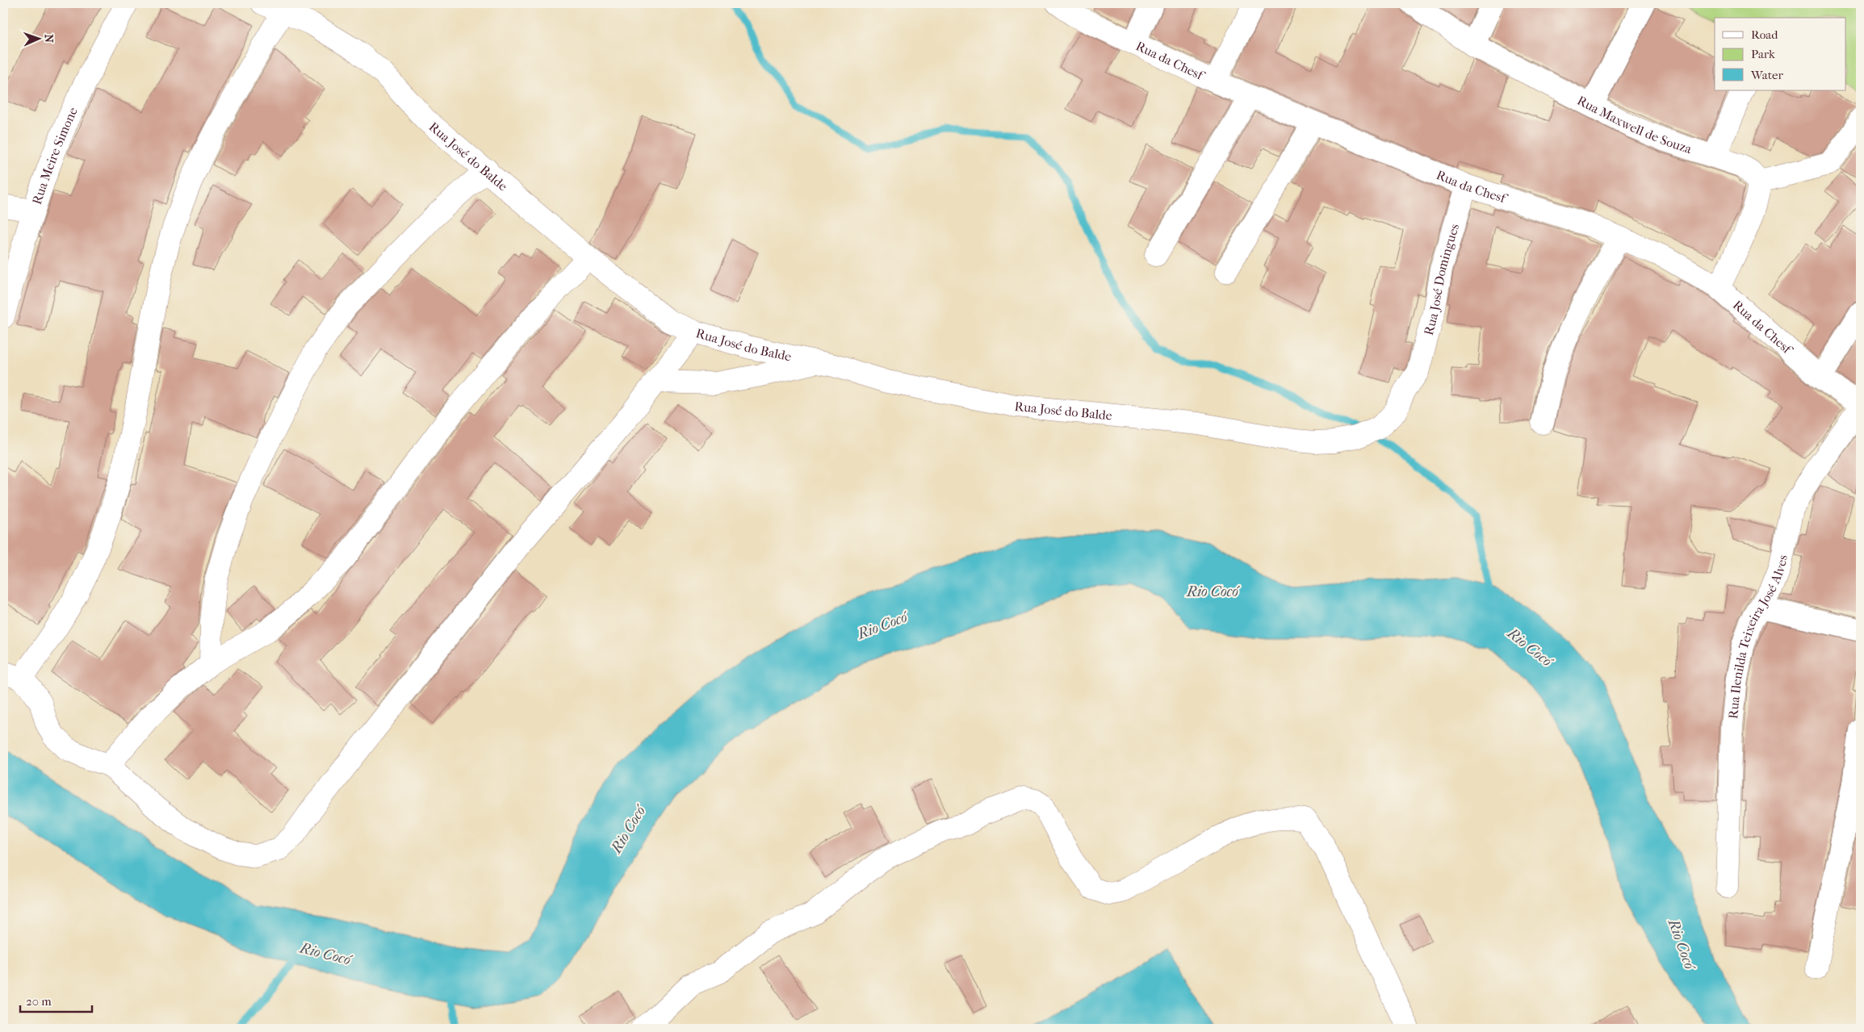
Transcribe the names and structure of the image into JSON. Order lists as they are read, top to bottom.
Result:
{
  "streets": {
    "street": [
      "Rua da Chesf",
      "Rua Maxwell de Souza",
      "Rua Meire Simone",
      "Rua José do Balde",
      "Rua José Domingues",
      "Rua Ilenilda Teixeira José Alves"
    ]
  },
  "crossings": [
    ["Rua da Chesf", "Rua José Domingues"],
    ["Rua da Chesf", "Rua Ilenilda Teixeira José Alves"],
    ["Rua José do Balde", "Rua José Domingues"]
  ],
  "water": ["Rio Cocó"],
  "legend": ["Road", "Park", "Water"],
  "scale_bar": "20 m",
  "north": "right"
}
